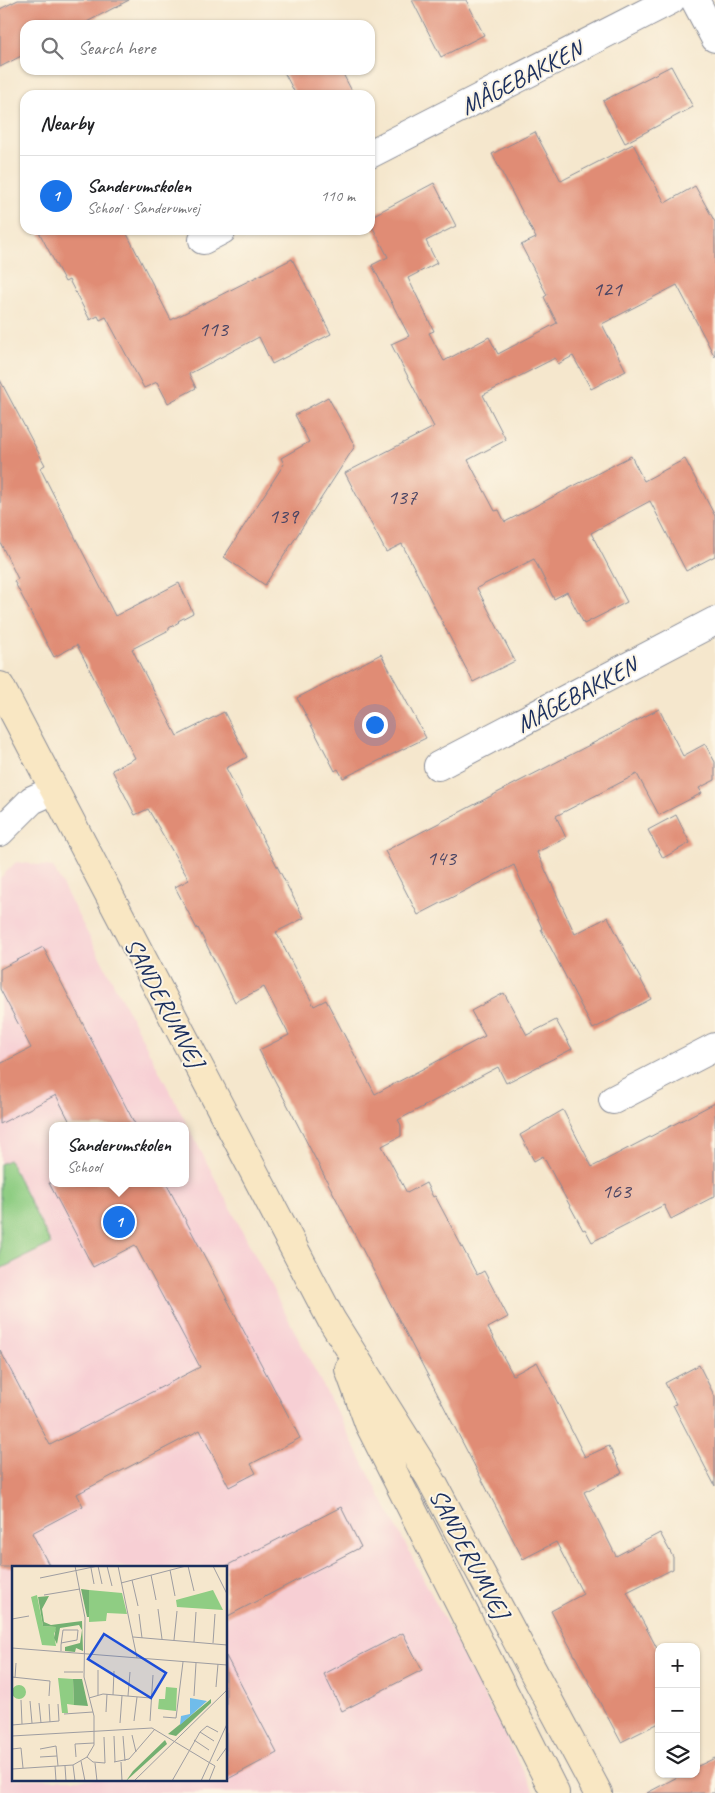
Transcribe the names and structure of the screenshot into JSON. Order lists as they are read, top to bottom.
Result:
{
  "streets": {
    "street": ["MÅGEBAKKEN", "SANDERUMVEJ"]
  },
  "house_numbers": [
    "121",
    "113",
    "137",
    "139",
    "143",
    "163"
  ],
  "page": {
    "search": "Search here",
    "heading": "Nearby",
    "list": [
      {
        "mark": "1",
        "name": "Sanderumskolen",
        "note": "School · Sanderumvej",
        "value": "110 m"
      }
    ],
    "popup": ["Sanderumskolen", "School"],
    "pins": "1",
    "map_buttons": ["+", "−"]
  }
}
